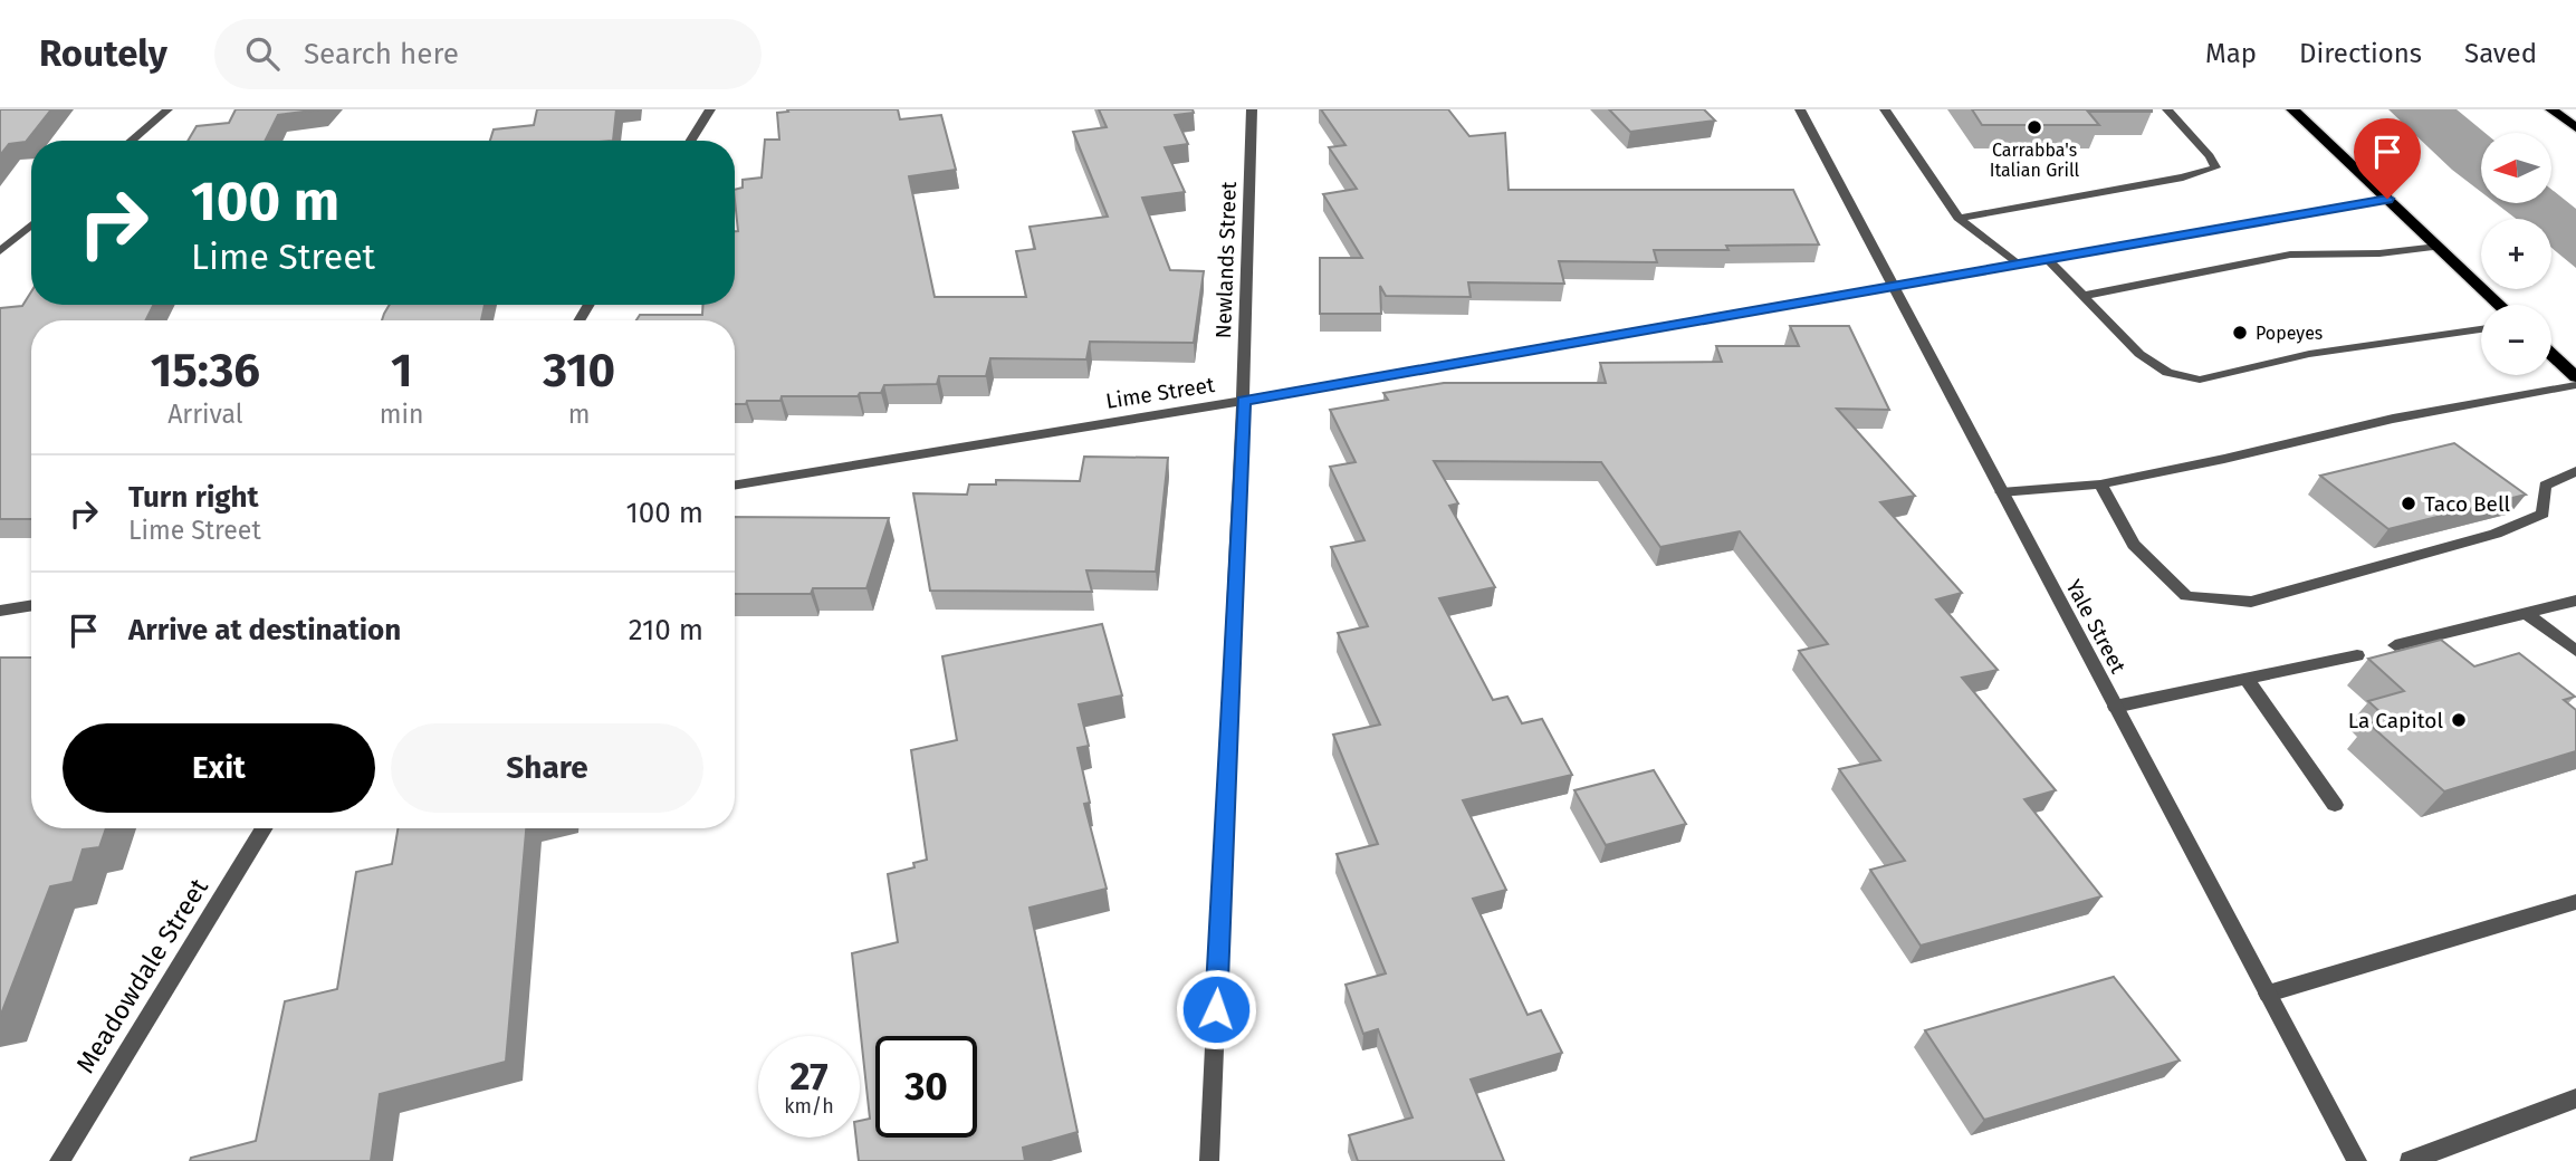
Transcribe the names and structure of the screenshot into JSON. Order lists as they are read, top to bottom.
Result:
{
  "streets": {
    "street": [
      "Newlands Street",
      "Lime Street",
      "Yale Street",
      "Meadowdale Street"
    ]
  },
  "crossings": [
    ["Newlands Street", "Lime Street"],
    ["Lime Street", "Yale Street"]
  ],
  "places": [
    "Carrabba's Italian Grill",
    "Popeyes",
    "Taco Bell",
    "La Capitol"
  ],
  "north": "left",
  "page": {
    "header": "Routely",
    "search": "Search here",
    "nav": ["Map", "Directions", "Saved"],
    "map_buttons": ["+", "−"],
    "turn": ["100 m", "Lime Street"],
    "eta": [
      "15:36",
      "Arrival",
      "1",
      "min",
      "310",
      "m"
    ],
    "list": [
      {
        "name": "Turn right",
        "note": "Lime Street",
        "value": "100 m"
      },
      {
        "name": "Arrive at destination",
        "value": "210 m"
      }
    ],
    "buttons": ["Exit", "Share"],
    "speed": "27 km/h",
    "limit": "30"
  }
}
